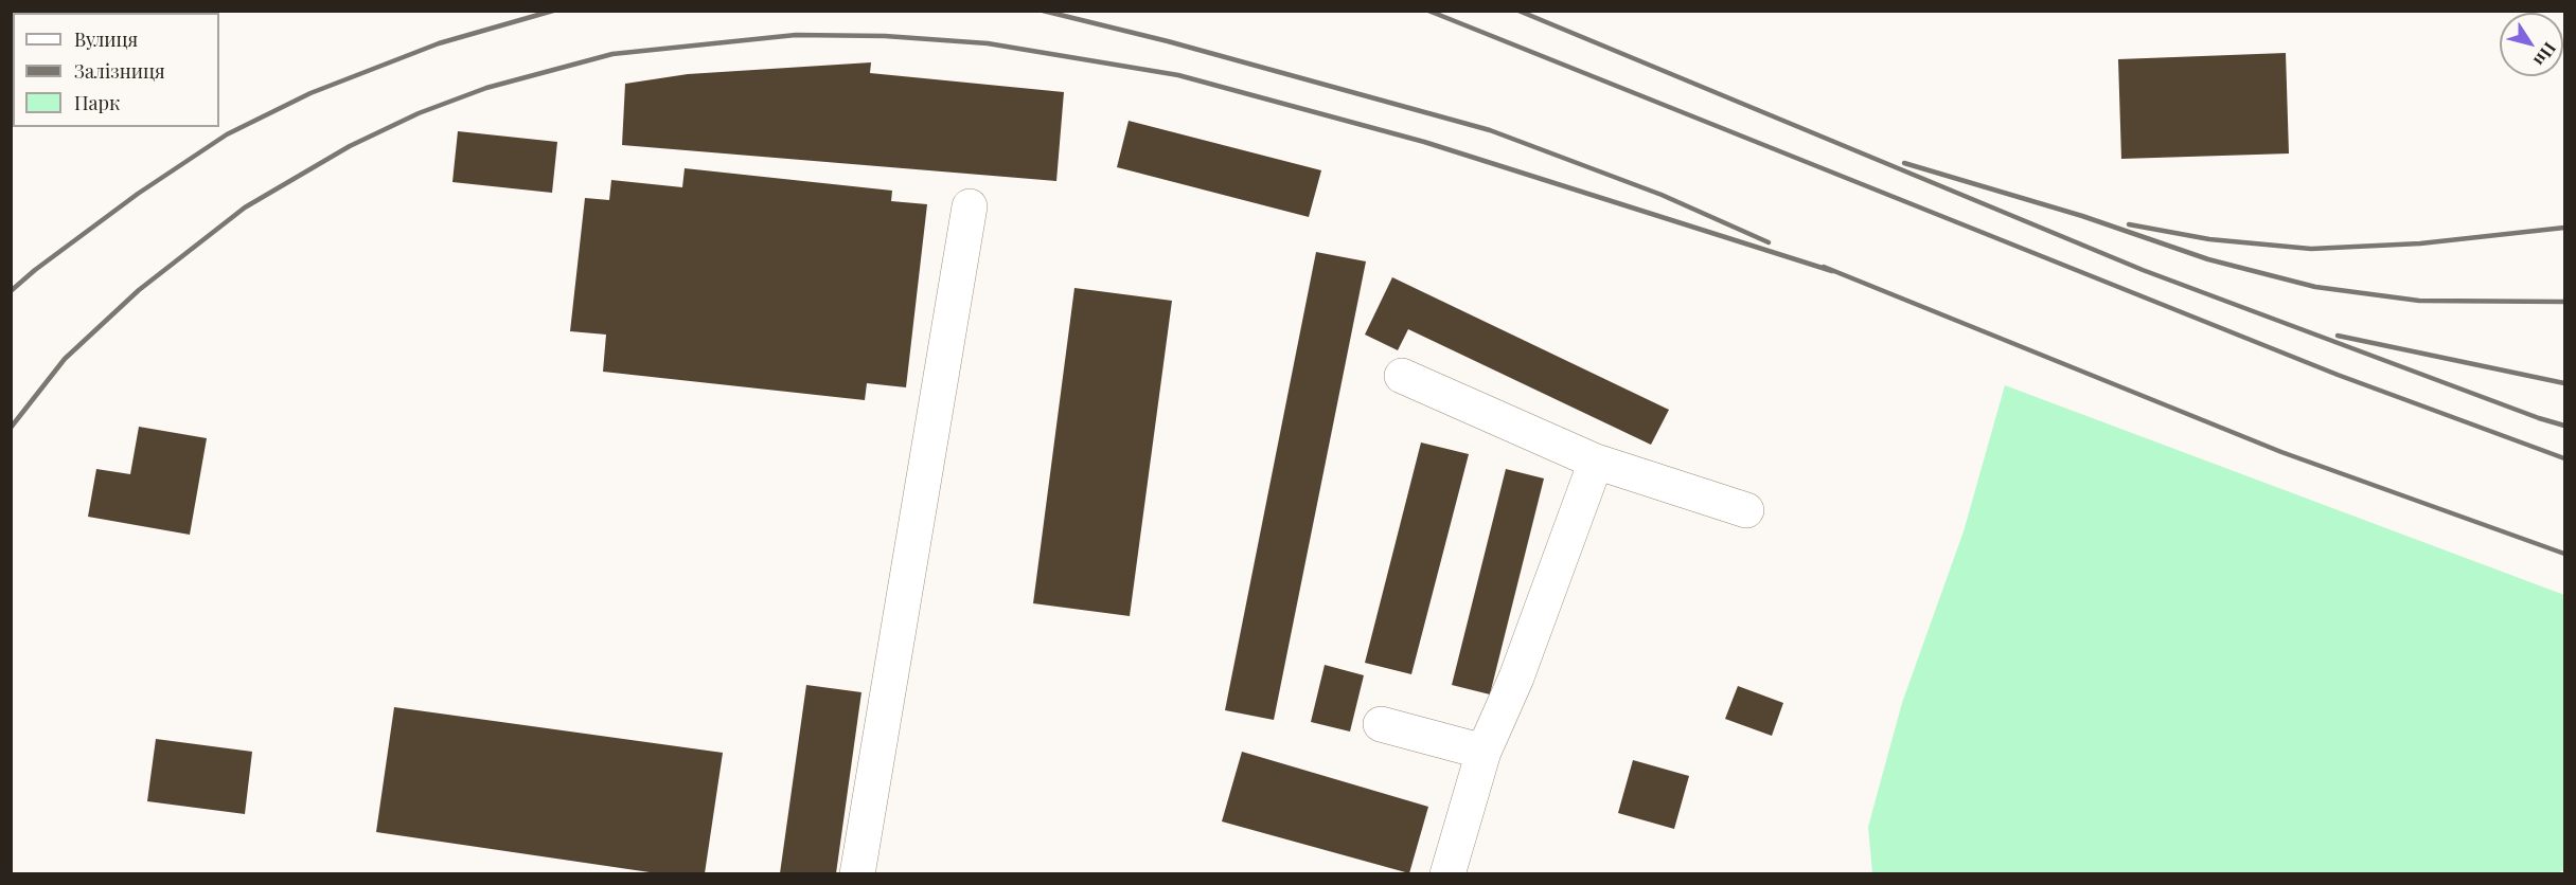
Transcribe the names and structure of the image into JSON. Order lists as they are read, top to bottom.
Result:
{
  "legend": ["Вулиця", "Залізниця", "Парк"],
  "north": "bottom right"
}
